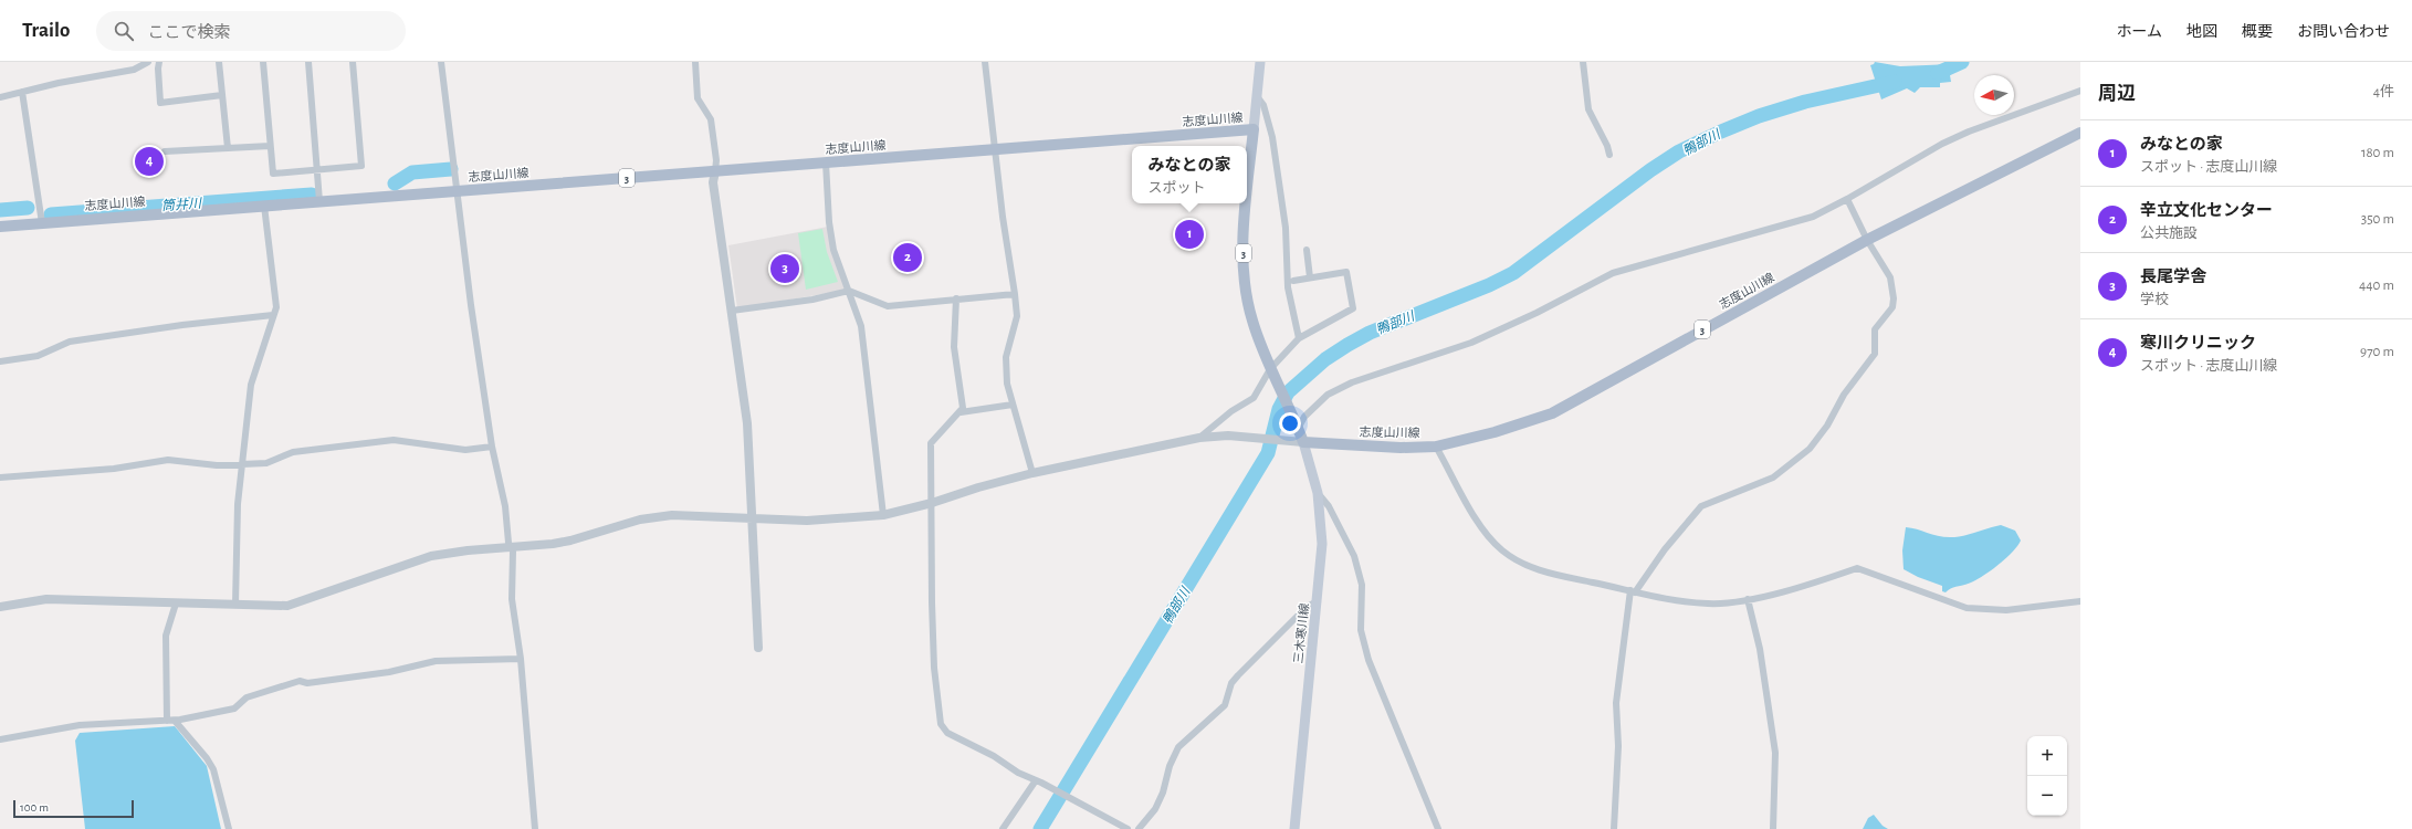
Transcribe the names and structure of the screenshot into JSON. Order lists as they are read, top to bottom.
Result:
{
  "streets": {
    "main road": ["志度山川線", "3", "三木寒川線"]
  },
  "crossings": [
    ["志度山川線", "三木寒川線"]
  ],
  "water": ["鴨部川", "筒井川"],
  "scale_bar": "100 m",
  "north": "left",
  "page": {
    "header": "Trailo",
    "search": "ここで検索",
    "nav": [
      "ホーム",
      "地図",
      "概要",
      "お問い合わせ"
    ],
    "heading": ["周辺", "4件"],
    "list": [
      {
        "mark": "1",
        "name": "みなとの家",
        "note": "スポット · 志度山川線",
        "value": "180 m"
      },
      {
        "mark": "2",
        "name": "辛立文化センター",
        "note": "公共施設",
        "value": "350 m"
      },
      {
        "mark": "3",
        "name": "長尾学舎",
        "note": "学校",
        "value": "440 m"
      },
      {
        "mark": "4",
        "name": "寒川クリニック",
        "note": "スポット · 志度山川線",
        "value": "970 m"
      }
    ],
    "pins": [
      "4",
      "1",
      "2",
      "3"
    ],
    "popup": ["みなとの家", "スポット"],
    "map_buttons": ["+", "−"],
    "scale": "100 m"
  }
}
